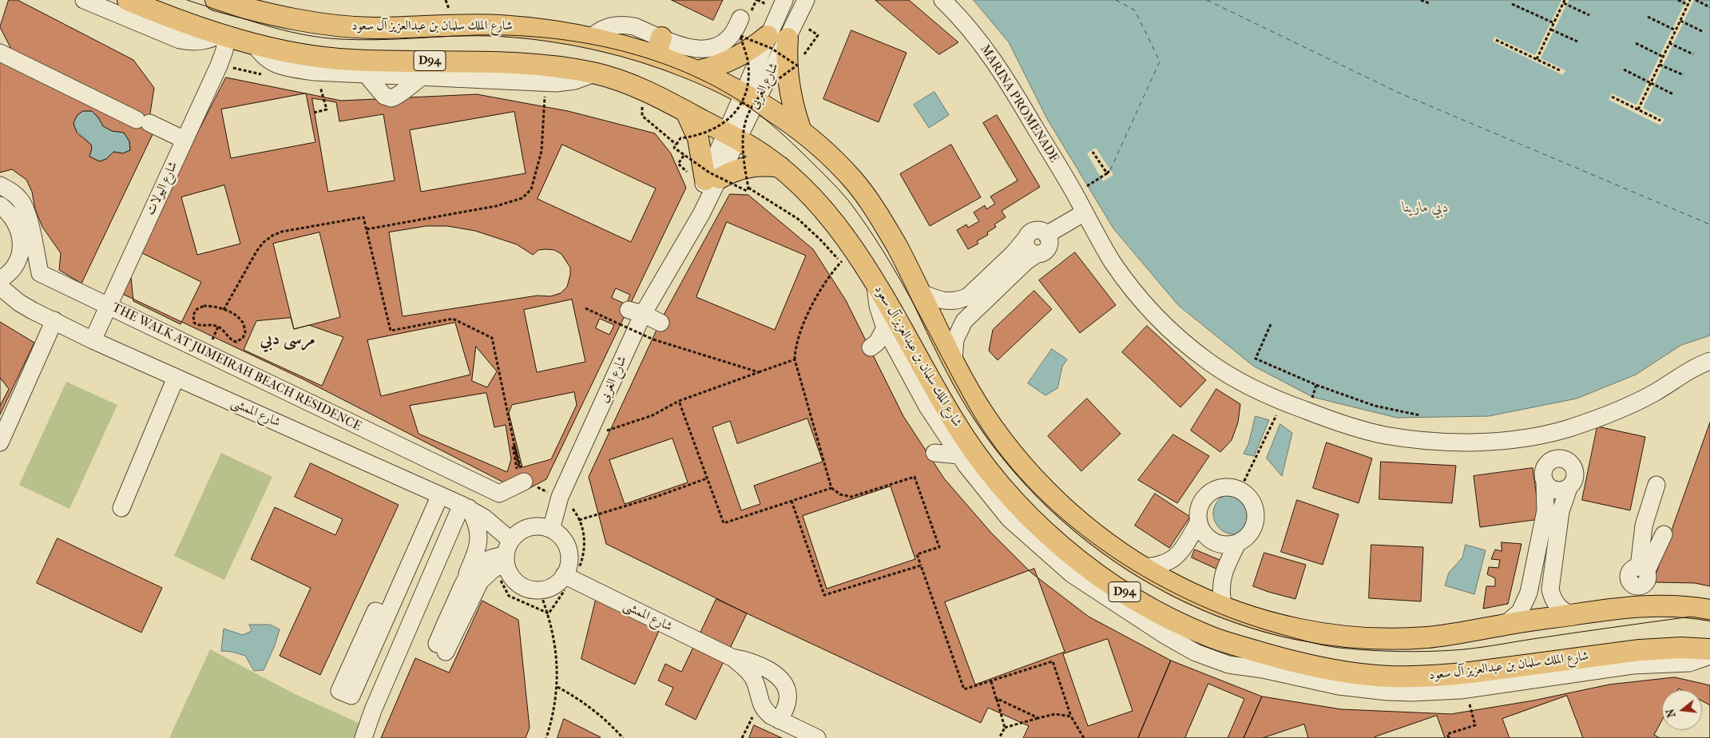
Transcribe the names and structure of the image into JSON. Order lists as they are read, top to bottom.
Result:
{
  "streets": {
    "main road": ["شارع الملك سلمان بن عبدالعزيز آل سعود", "D94"],
    "street": [
      "شارع الغربى",
      "MARINA PROMENADE",
      "شارع اليولات",
      "THE WALK AT JUMEIRAH BEACH RESIDENCE",
      "شارع الممشى"
    ]
  },
  "crossings": [
    ["شارع الملك سلمان بن عبدالعزيز آل سعود", "شارع الغربى"],
    ["شارع الملك سلمان بن عبدالعزيز آل سعود", "شارع اليولات"],
    ["شارع الغربى", "شارع الممشى"],
    ["شارع اليولات", "THE WALK AT JUMEIRAH BEACH RESIDENCE"],
    ["شارع اليولات", "شارع الممشى"]
  ],
  "districts": ["مرسى دبي"],
  "water": ["دبي مارينا"],
  "north": "left"
}
